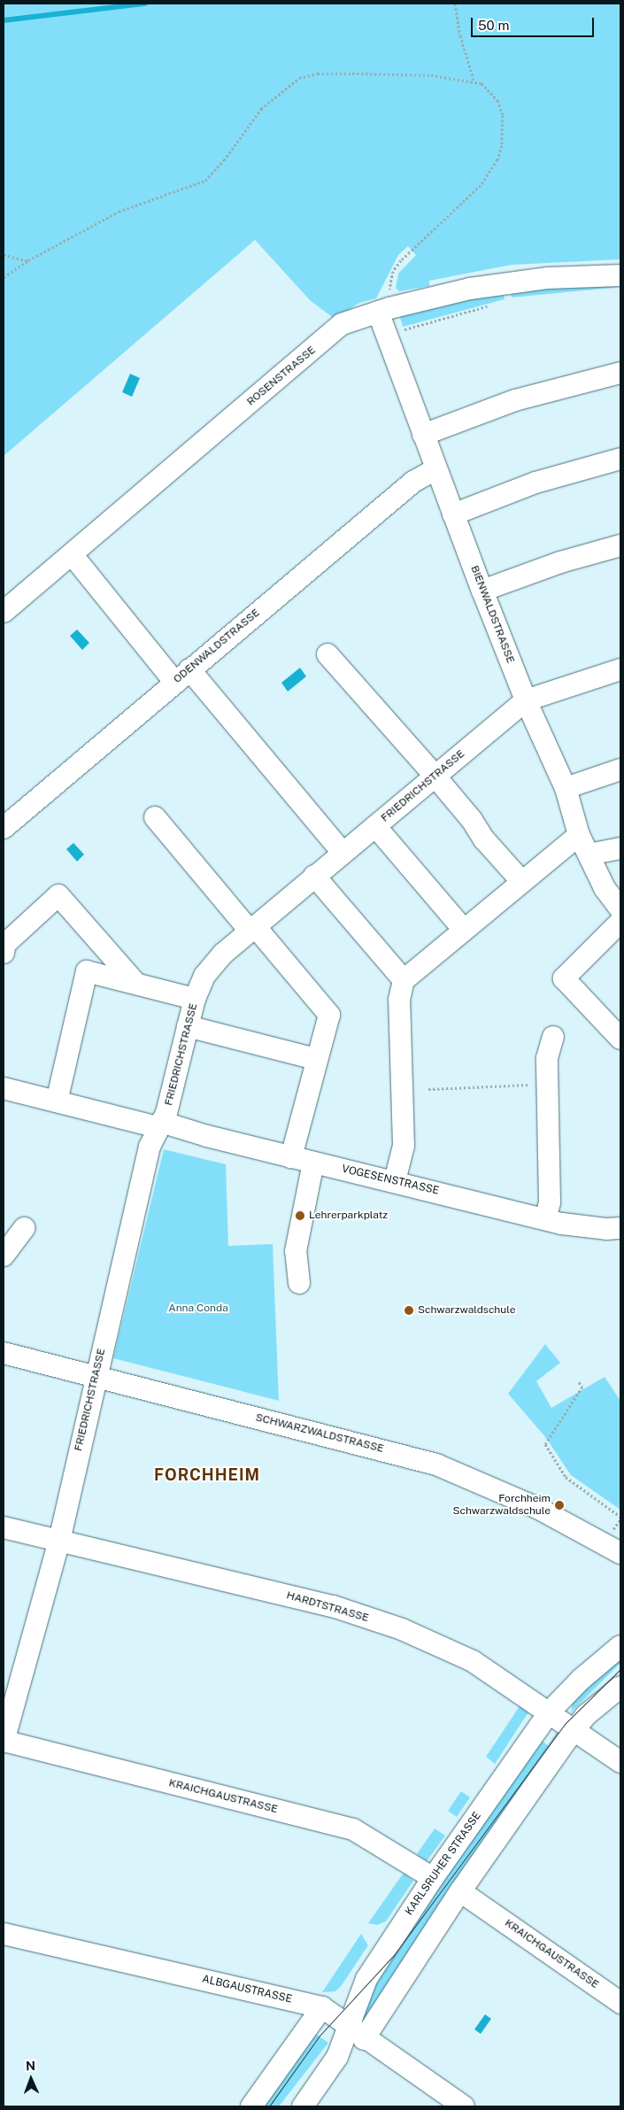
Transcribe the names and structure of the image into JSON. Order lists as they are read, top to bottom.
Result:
{
  "streets": {
    "street": [
      "ROSENSTRASSE",
      "BIENWALDSTRASSE",
      "ODENWALDSTRASSE",
      "FRIEDRICHSTRASSE",
      "VOGESENSTRASSE",
      "SCHWARZWALDSTRASSE",
      "HARDTSTRASSE",
      "KRAICHGAUSTRASSE",
      "KARLSRUHER STRASSE",
      "ALBGAUSTRASSE"
    ]
  },
  "crossings": [
    ["ROSENSTRASSE", "BIENWALDSTRASSE"],
    ["BIENWALDSTRASSE", "ODENWALDSTRASSE"],
    ["BIENWALDSTRASSE", "FRIEDRICHSTRASSE"],
    ["FRIEDRICHSTRASSE", "VOGESENSTRASSE"],
    ["FRIEDRICHSTRASSE", "SCHWARZWALDSTRASSE"],
    ["FRIEDRICHSTRASSE", "HARDTSTRASSE"],
    ["FRIEDRICHSTRASSE", "KRAICHGAUSTRASSE"],
    ["HARDTSTRASSE", "KARLSRUHER STRASSE"],
    ["KRAICHGAUSTRASSE", "KARLSRUHER STRASSE"],
    ["KARLSRUHER STRASSE", "ALBGAUSTRASSE"]
  ],
  "districts": ["FORCHHEIM"],
  "parks": ["Anna Conda"],
  "places": ["Lehrerparkplatz", "Schwarzwaldschule", "Forchheim Schwarzwaldschule"],
  "scale_bar": "50 m",
  "north": "top"
}
